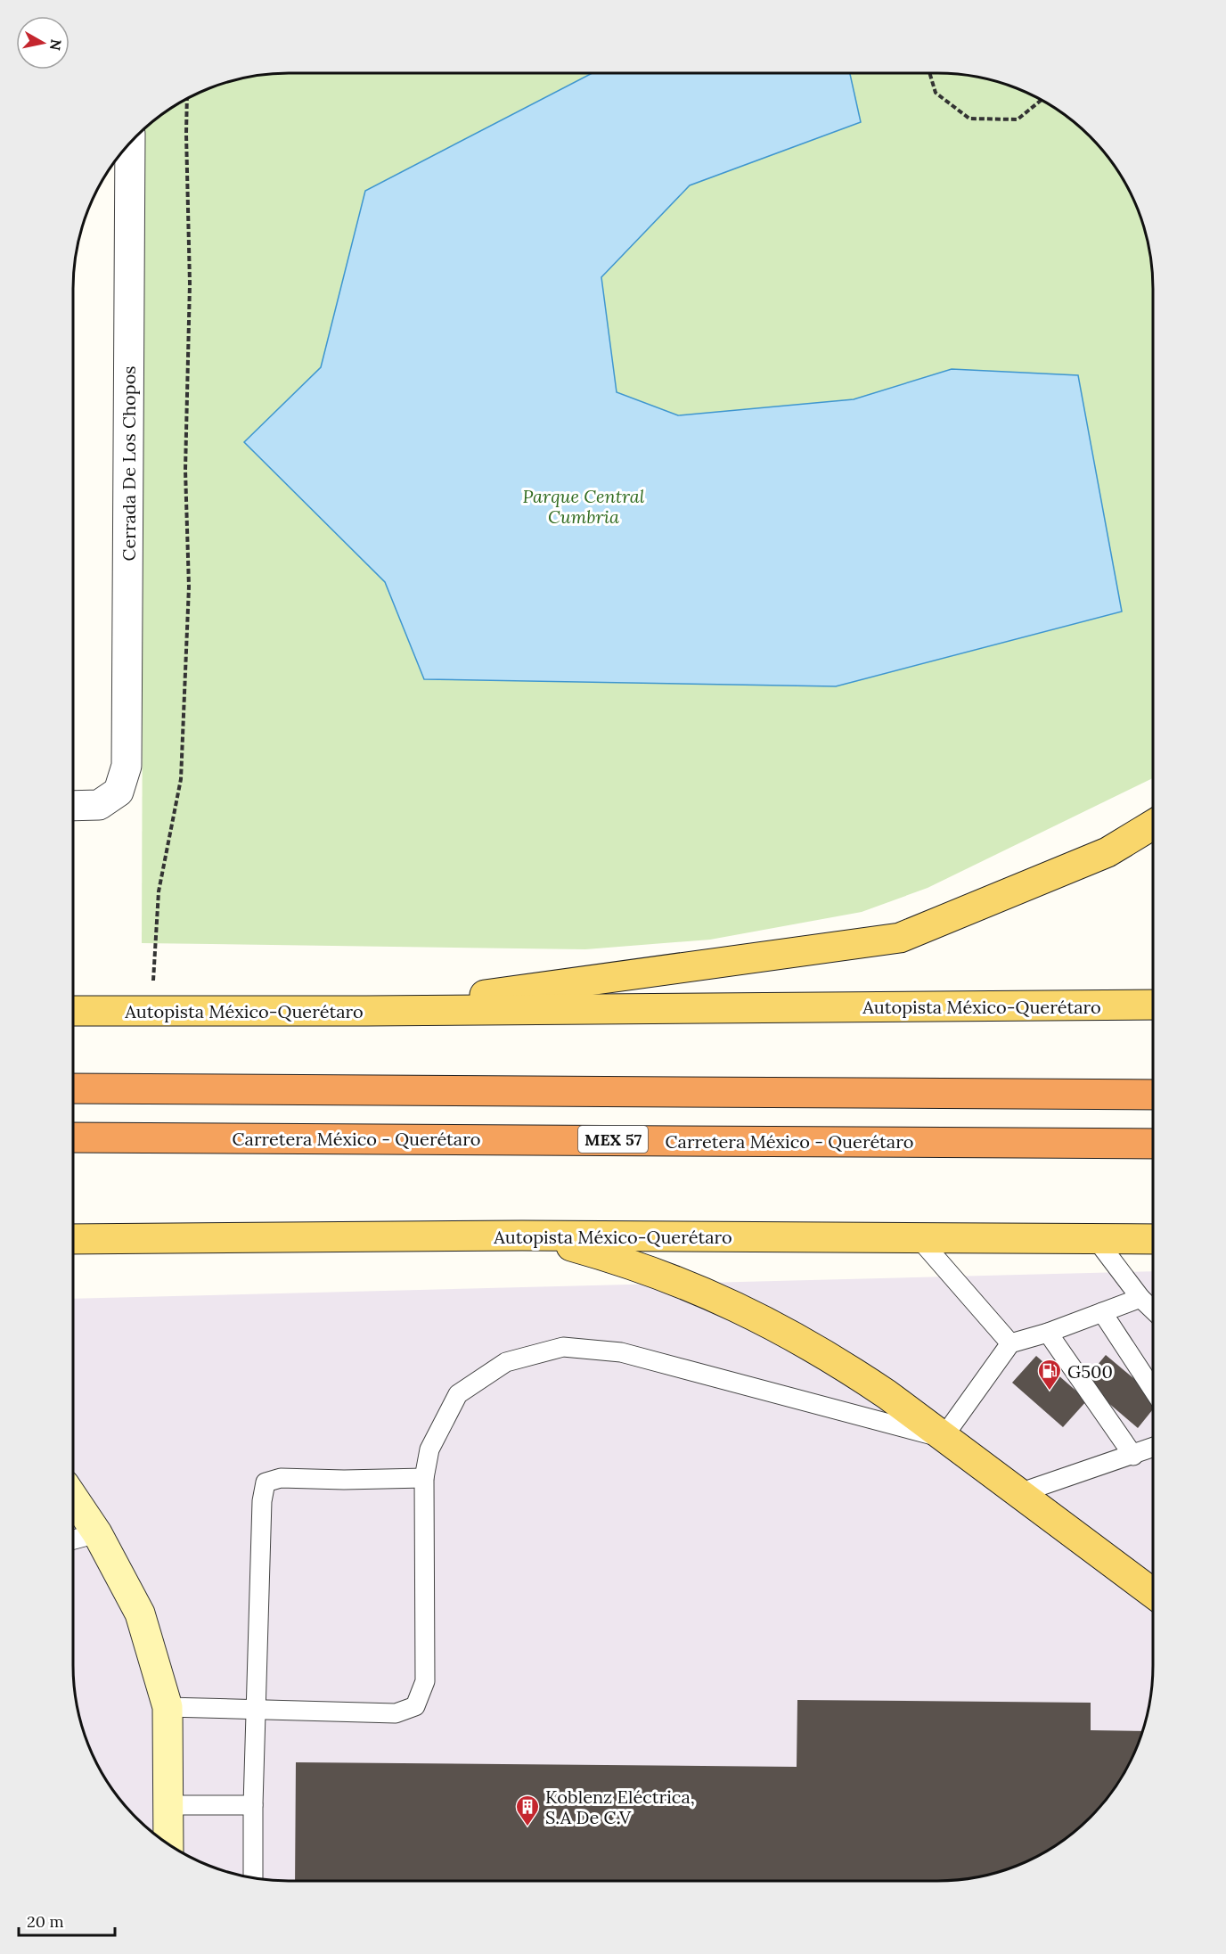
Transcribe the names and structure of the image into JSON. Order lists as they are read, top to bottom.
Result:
{
  "streets": {
    "highway": ["Carretera México - Querétaro", "MEX 57"],
    "main road": ["Autopista México-Querétaro"],
    "street": ["Cerrada De Los Chopos"]
  },
  "parks": ["Parque Central Cumbria"],
  "places": {
    "fuel station": ["G500"],
    "building": ["Koblenz Eléctrica, S.A De C.V"]
  },
  "scale_bar": "20 m",
  "north": "right"
}
